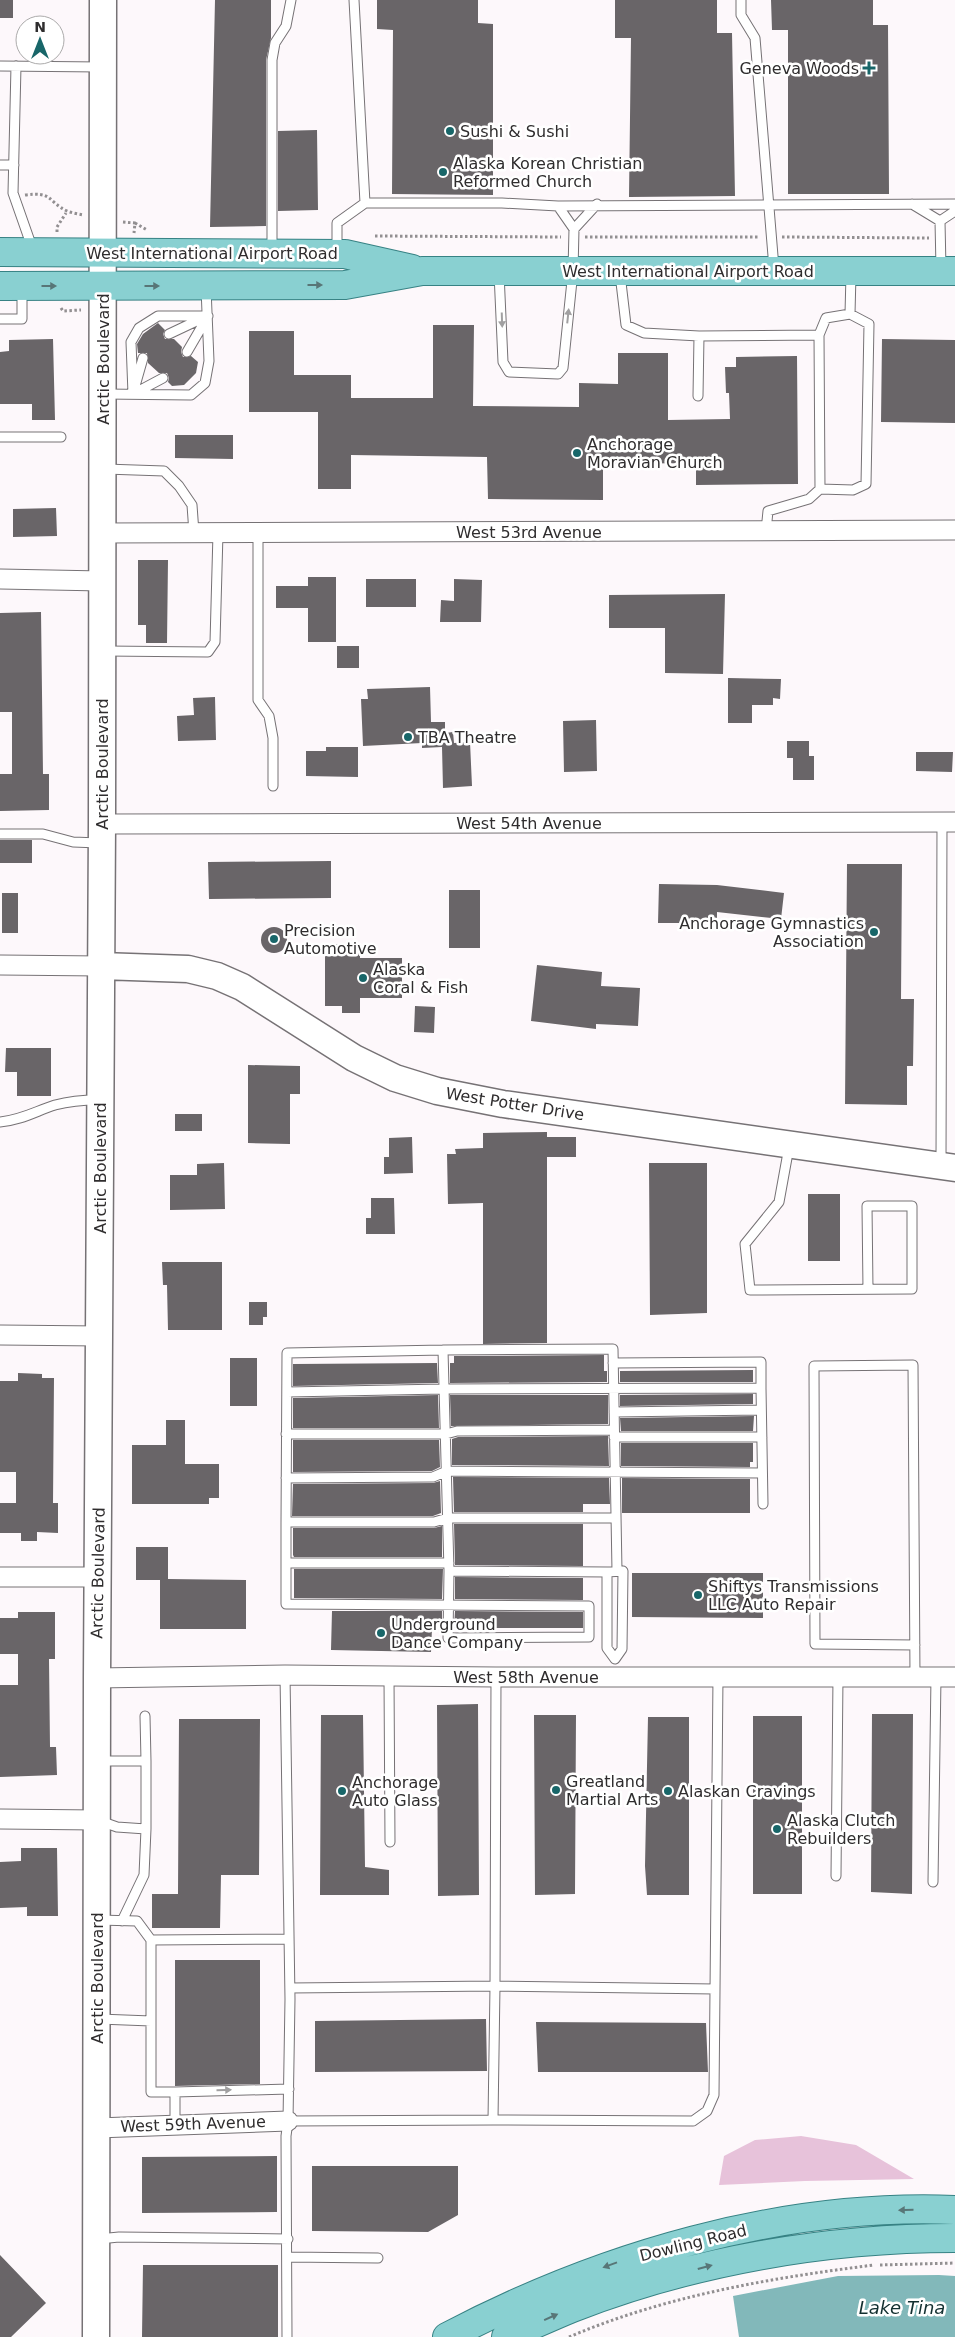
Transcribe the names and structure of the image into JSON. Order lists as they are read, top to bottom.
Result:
{
  "streets": {
    "main road": [
      "West International Airport Road",
      "Arctic Boulevard",
      "West Potter Drive",
      "Dowling Road"
    ],
    "street": [
      "West 53rd Avenue",
      "West 54th Avenue",
      "West 58th Avenue",
      "West 59th Avenue"
    ]
  },
  "crossings": [
    ["West International Airport Road", "Arctic Boulevard"],
    ["Arctic Boulevard", "West 53rd Avenue"],
    ["Arctic Boulevard", "West 54th Avenue"],
    ["Arctic Boulevard", "West Potter Drive"],
    ["Arctic Boulevard", "West 58th Avenue"],
    ["Arctic Boulevard", "West 59th Avenue"]
  ],
  "water": ["Lake Tina"],
  "places": {
    "health": ["Geneva Woods"],
    "other": [
      "Sushi & Sushi",
      "Alaska Korean Christian Reformed Church",
      "Anchorage Moravian Church",
      "TBA Theatre",
      "Anchorage Gymnastics Association",
      "Precision Automotive",
      "Alaska Coral & Fish",
      "Shiftys Transmissions LLC Auto Repair",
      "Underground Dance Company",
      "Greatland Martial Arts",
      "Anchorage Auto Glass",
      "Alaskan Cravings",
      "Alaska Clutch Rebuilders"
    ]
  },
  "north": "top"
}
